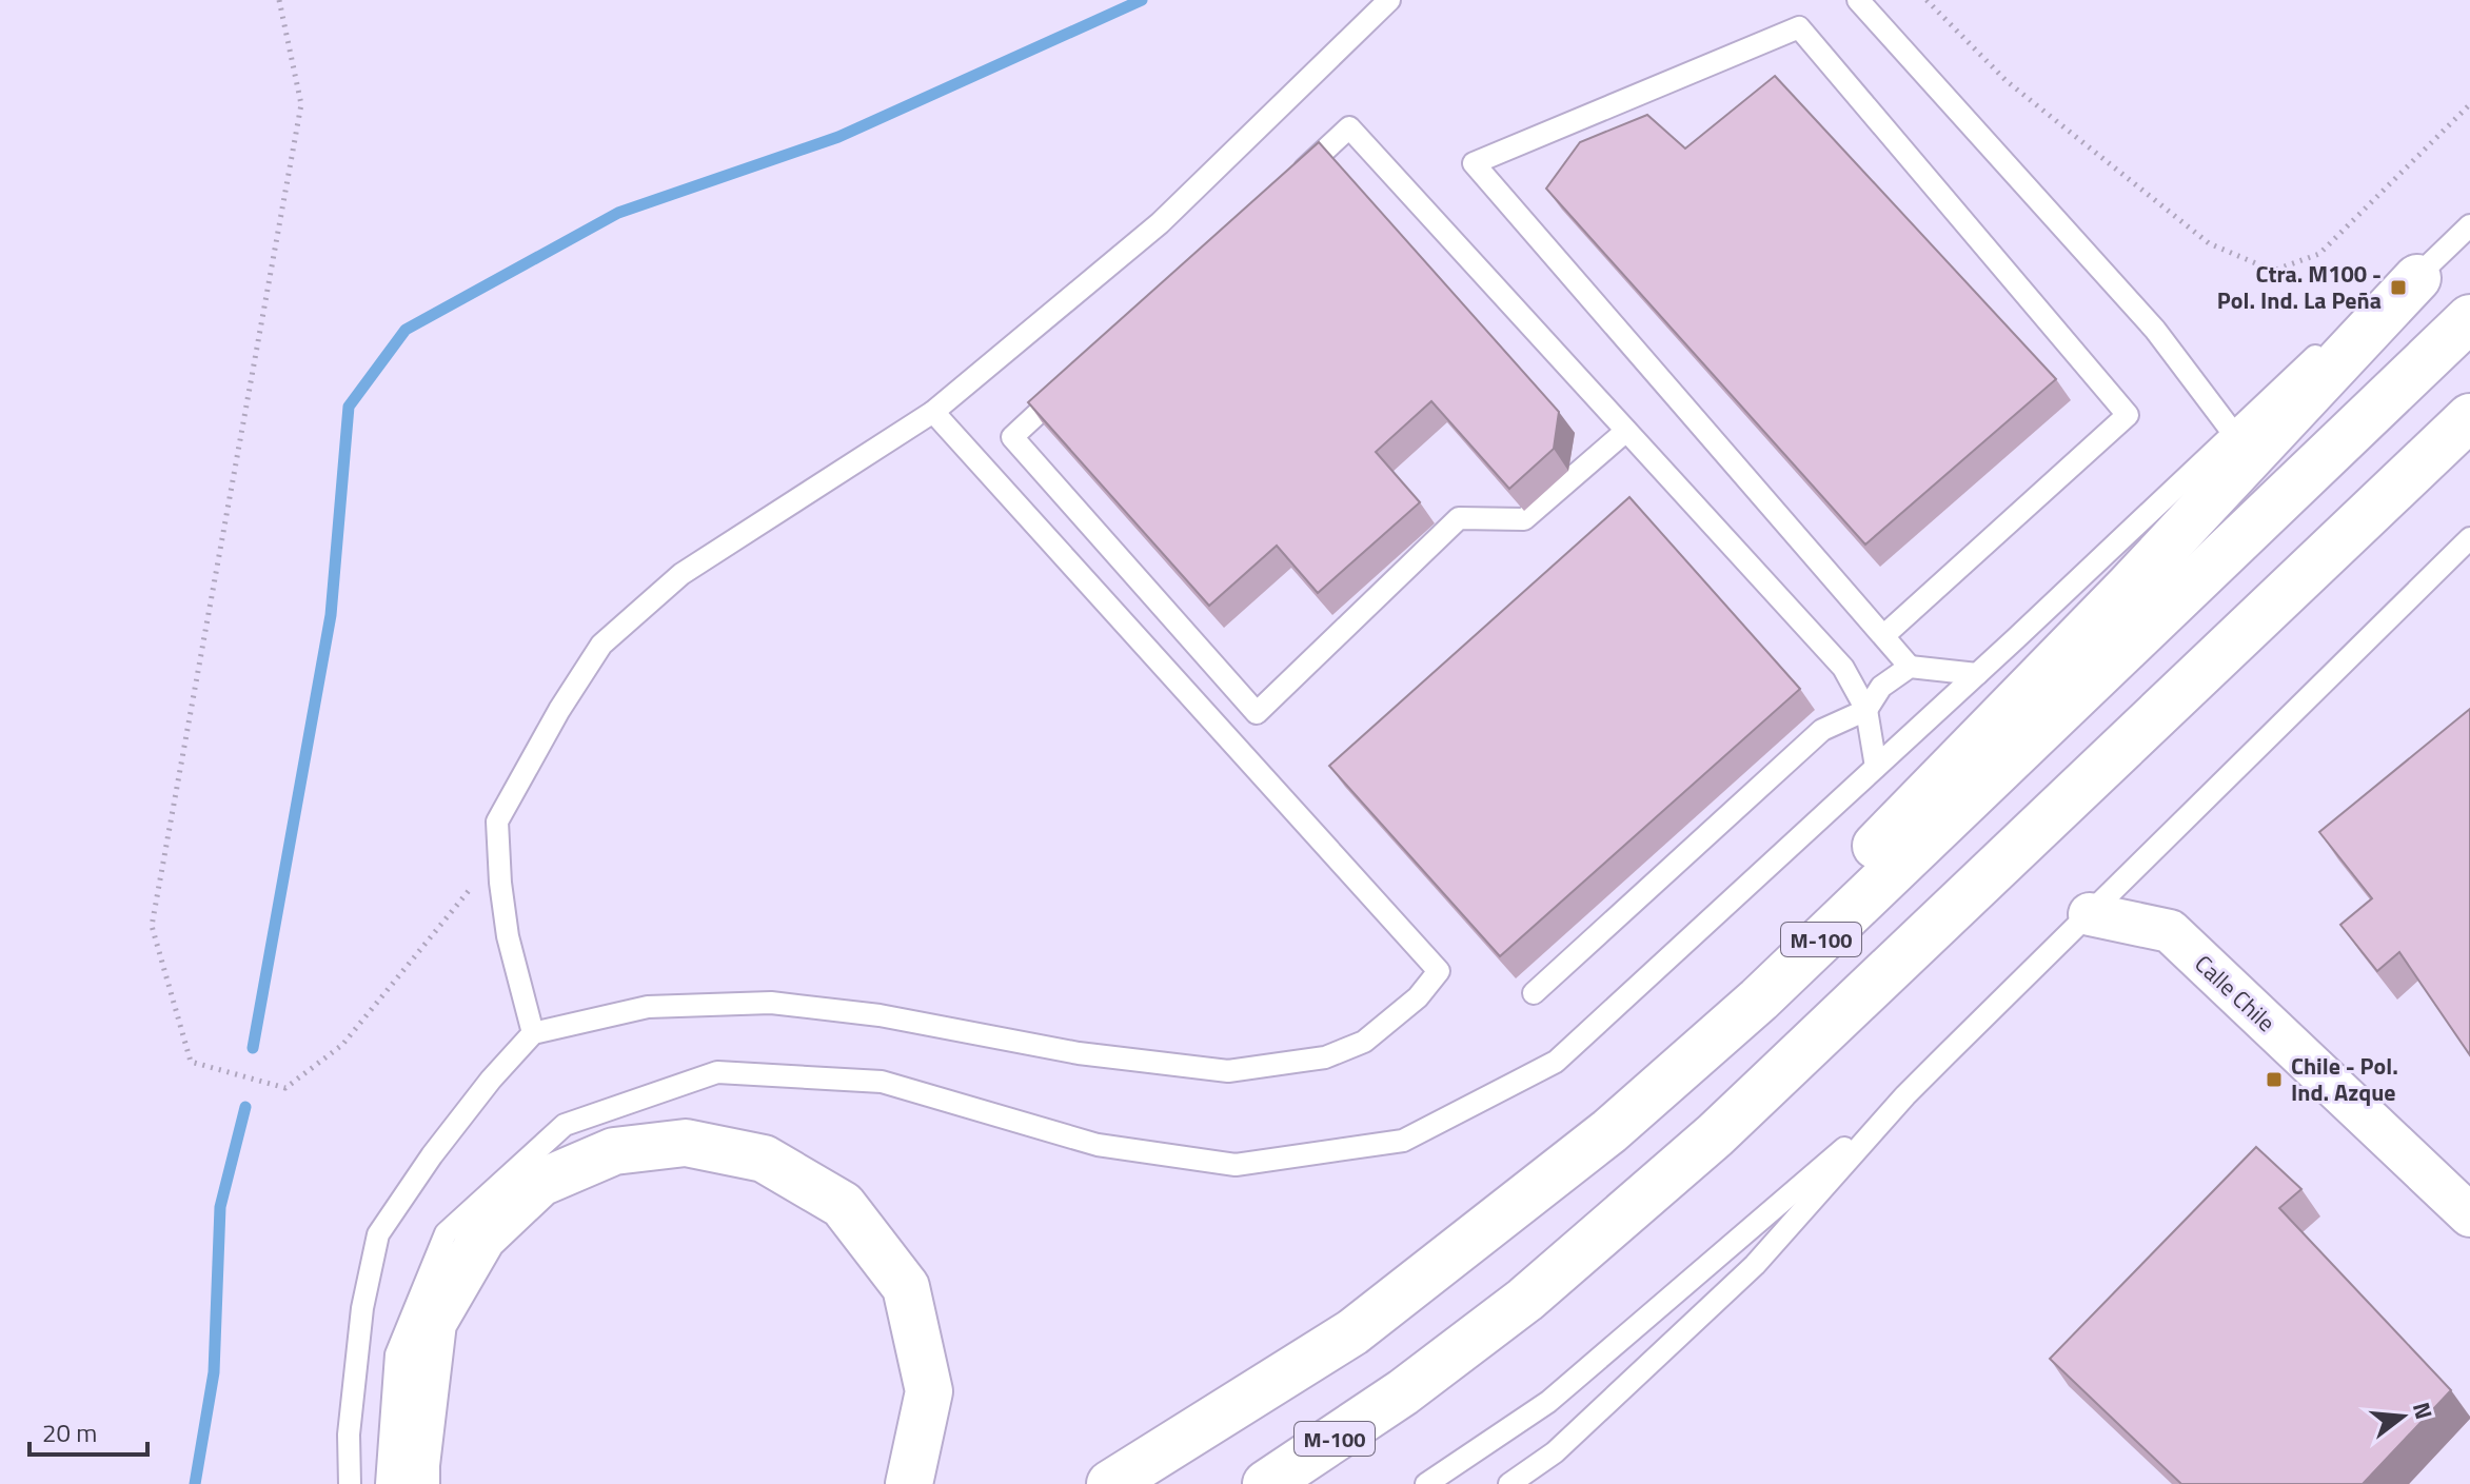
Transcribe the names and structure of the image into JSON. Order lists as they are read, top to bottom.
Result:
{
  "streets": {
    "highway": ["M-100"],
    "street": ["Calle Chile"]
  },
  "places": {
    "transit": ["Ctra. M100 - Pol. Ind. La Peña", "Chile - Pol. Ind. Azque"]
  },
  "scale_bar": "20 m",
  "north": "right"
}
